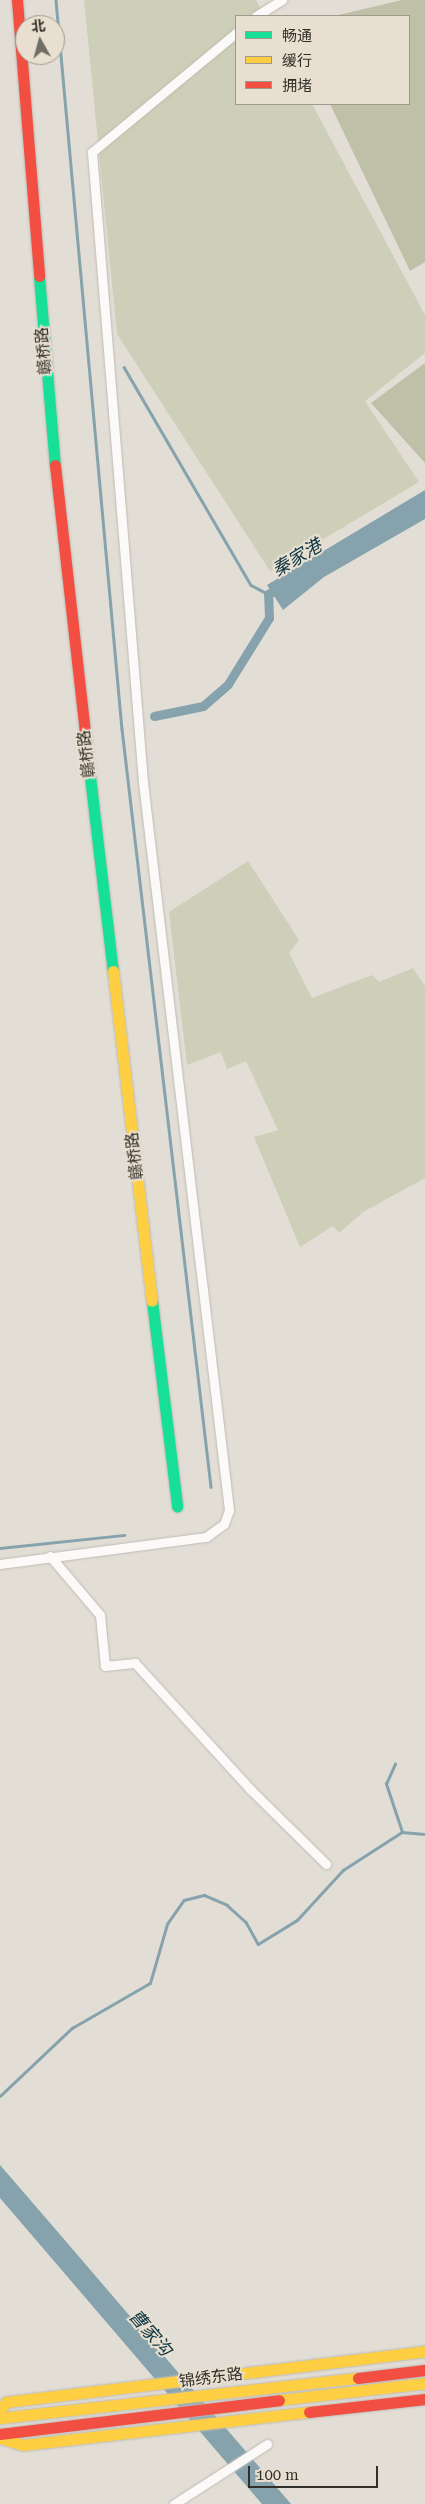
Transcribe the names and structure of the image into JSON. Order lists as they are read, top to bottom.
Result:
{
  "streets": {
    "main road": ["赣桥路", "锦绣东路"]
  },
  "water": ["秦家港", "曹家沟"],
  "legend": ["畅通", "缓行", "拥堵"],
  "scale_bar": "100 m",
  "north": "top"
}
